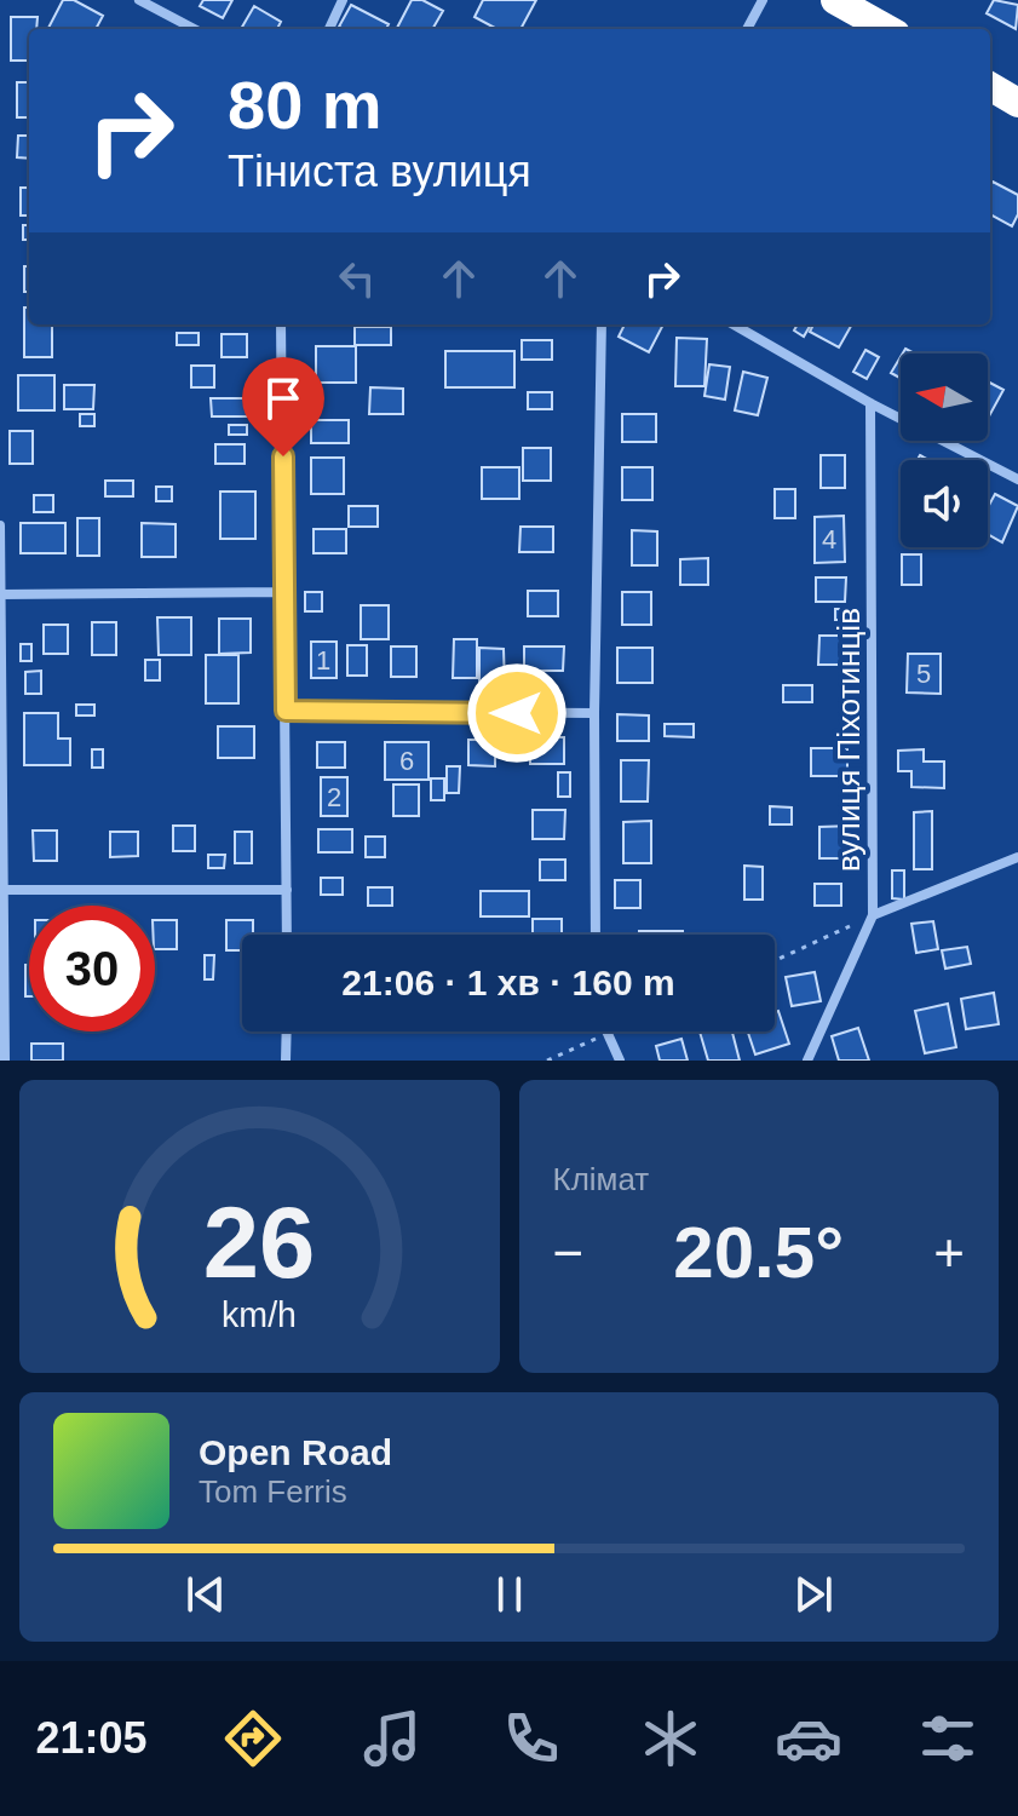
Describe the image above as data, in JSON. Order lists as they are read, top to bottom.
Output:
{
  "streets": {
    "street": ["вулиця Піхотинців"]
  },
  "house_numbers": [
    "4",
    "1",
    "5",
    "6",
    "2"
  ],
  "north": "left",
  "page": {
    "turn": ["80 m", "Тіниста вулиця"],
    "limit": "30",
    "trip": "21:06 · 1 хв · 160 m",
    "tile": "Клімат",
    "heat": ["−", "20.5°", "+"],
    "song": ["Open Road", "Tom Ferris"],
    "tabs": "21:05",
    "gauge": ["26", "km/h"]
  }
}
